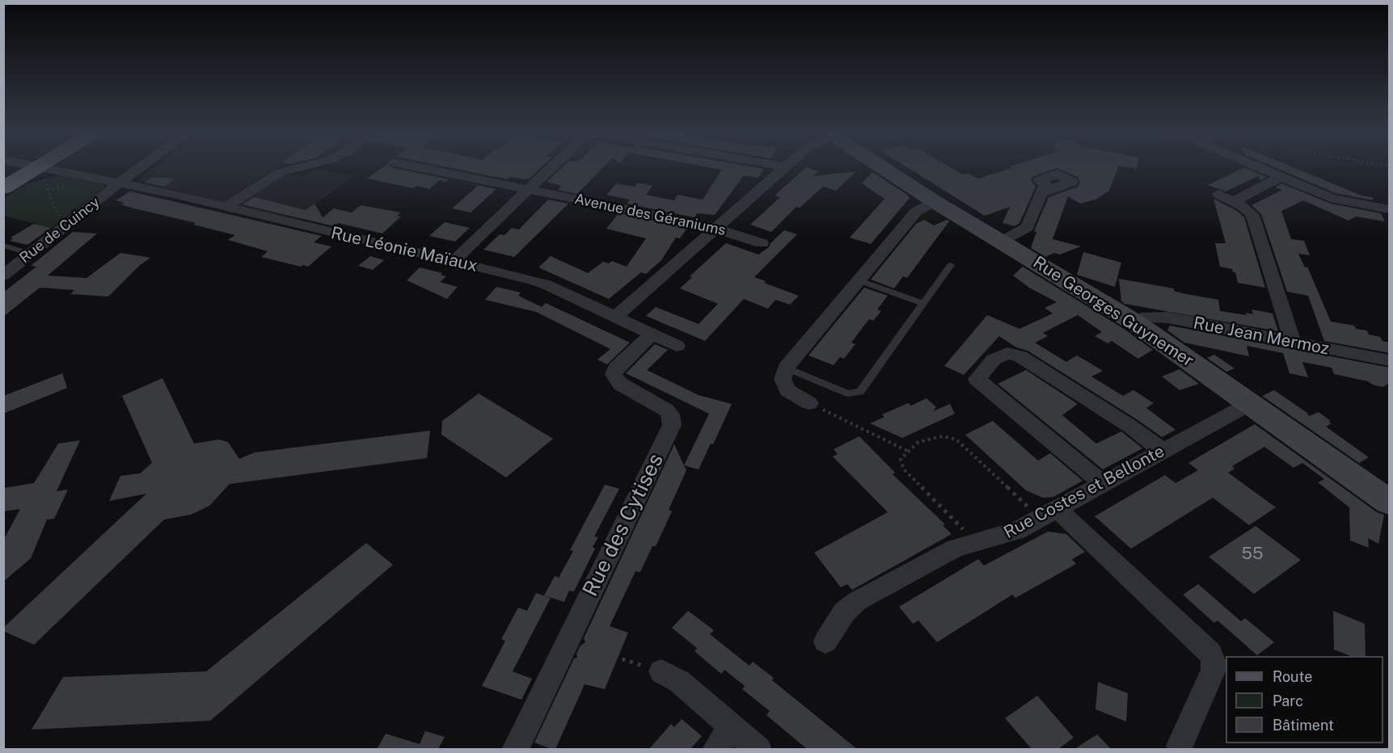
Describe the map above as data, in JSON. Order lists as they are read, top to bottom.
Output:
{
  "streets": {
    "main road": ["Rue Georges Guynemer"],
    "street": [
      "Avenue des Géraniums",
      "Rue de Cuincy",
      "Rue Léonie Maïaux",
      "Rue Jean Mermoz",
      "Rue Costes et Bellonte",
      "Rue des Cytises"
    ]
  },
  "crossings": [
    ["Rue de Cuincy", "Rue Léonie Maïaux"],
    ["Rue Léonie Maïaux", "Rue des Cytises"],
    ["Rue Georges Guynemer", "Rue Jean Mermoz"],
    ["Rue Georges Guynemer", "Rue Costes et Bellonte"]
  ],
  "house_numbers": ["55"],
  "legend": ["Route", "Parc", "Bâtiment"]
}
